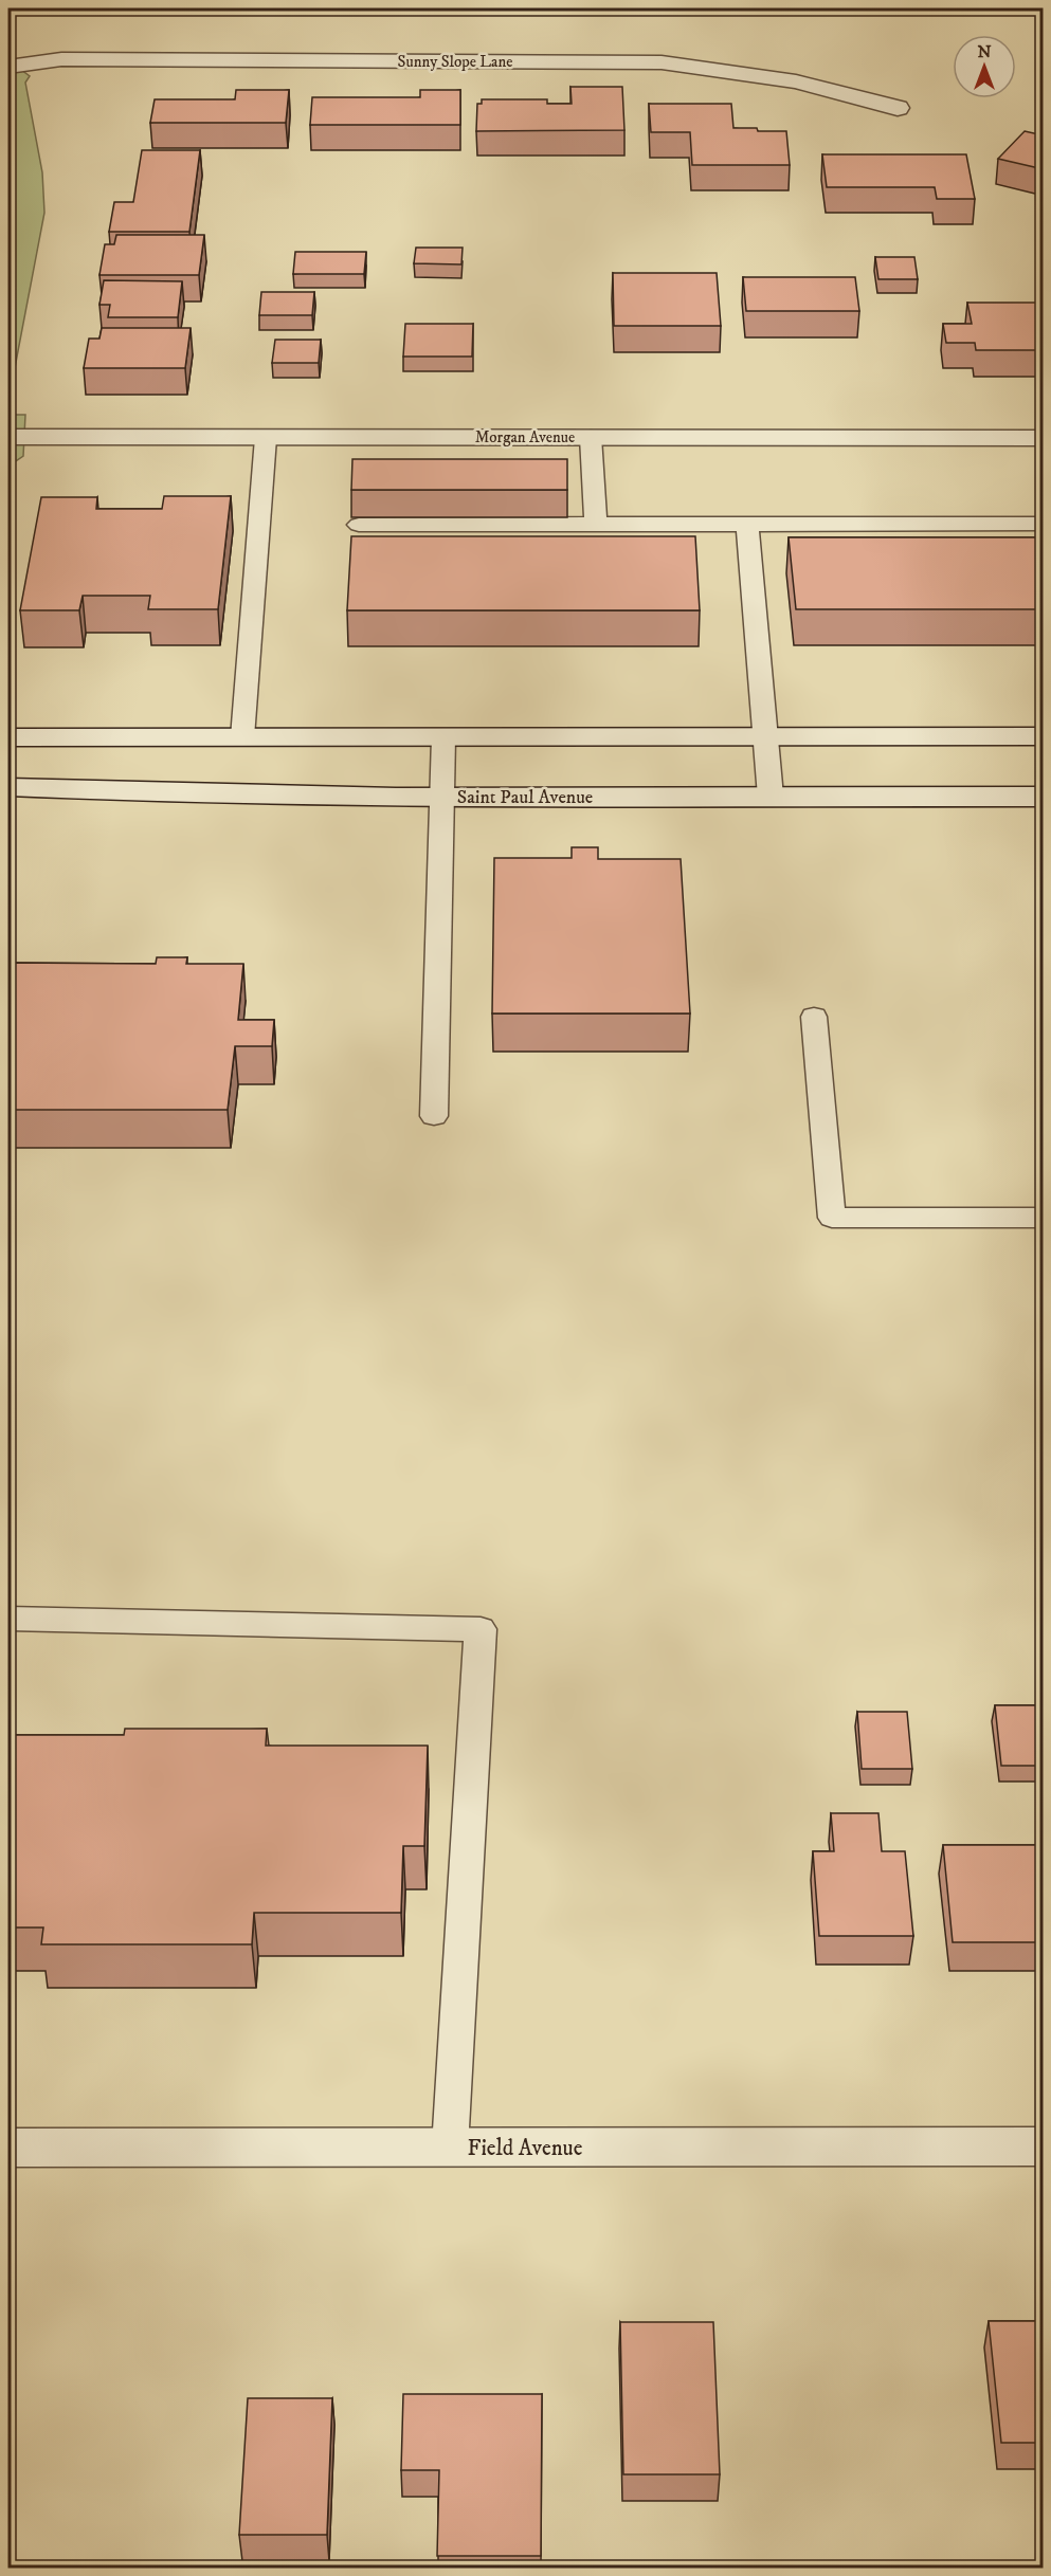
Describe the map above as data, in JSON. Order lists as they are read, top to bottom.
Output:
{
  "streets": {
    "street": [
      "Sunny Slope Lane",
      "Morgan Avenue",
      "Saint Paul Avenue",
      "Field Avenue"
    ]
  },
  "north": "top"
}
